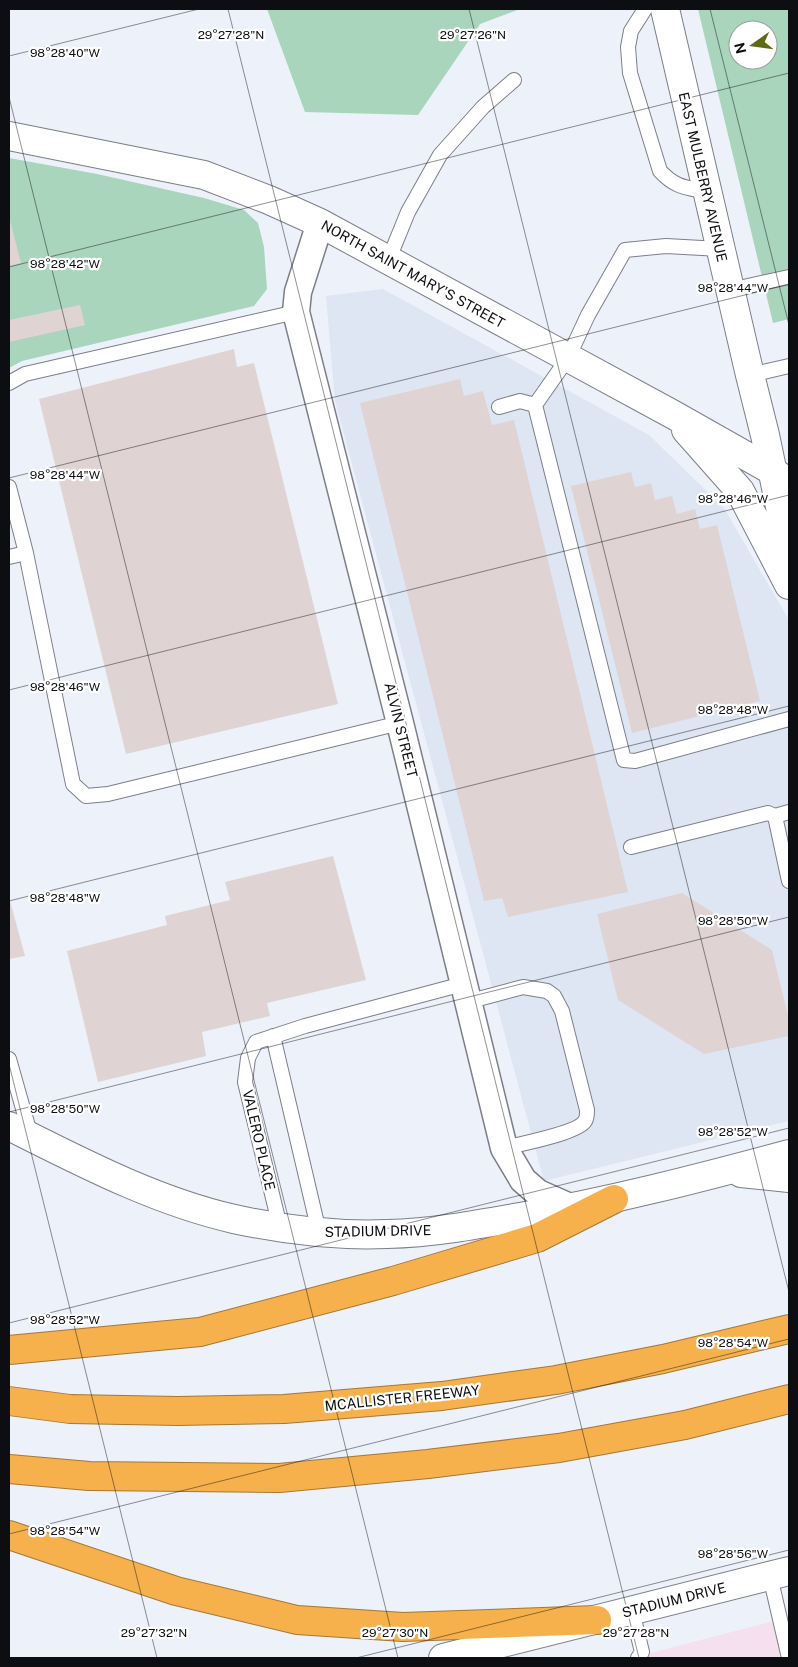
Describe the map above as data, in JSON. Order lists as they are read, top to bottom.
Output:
{
  "streets": {
    "highway": ["MCALLISTER FREEWAY"],
    "street": [
      "EAST MULBERRY AVENUE",
      "NORTH SAINT MARY'S STREET",
      "ALVIN STREET",
      "STADIUM DRIVE"
    ],
    "lane": ["VALERO PLACE"]
  },
  "crossings": [
    ["EAST MULBERRY AVENUE", "NORTH SAINT MARY'S STREET"],
    ["NORTH SAINT MARY'S STREET", "ALVIN STREET"],
    ["ALVIN STREET", "VALERO PLACE"],
    ["ALVIN STREET", "STADIUM DRIVE"],
    ["VALERO PLACE", "STADIUM DRIVE"]
  ],
  "north": "left",
  "coordinates": [
    "29°27'28\"N",
    "29°27'26\"N",
    "98°28'40\"W",
    "98°28'42\"W",
    "98°28'44\"W",
    "98°28'46\"W",
    "98°28'48\"W",
    "98°28'50\"W",
    "98°28'52\"W",
    "98°28'54\"W",
    "98°28'56\"W",
    "29°27'32\"N",
    "29°27'30\"N"
  ]
}
